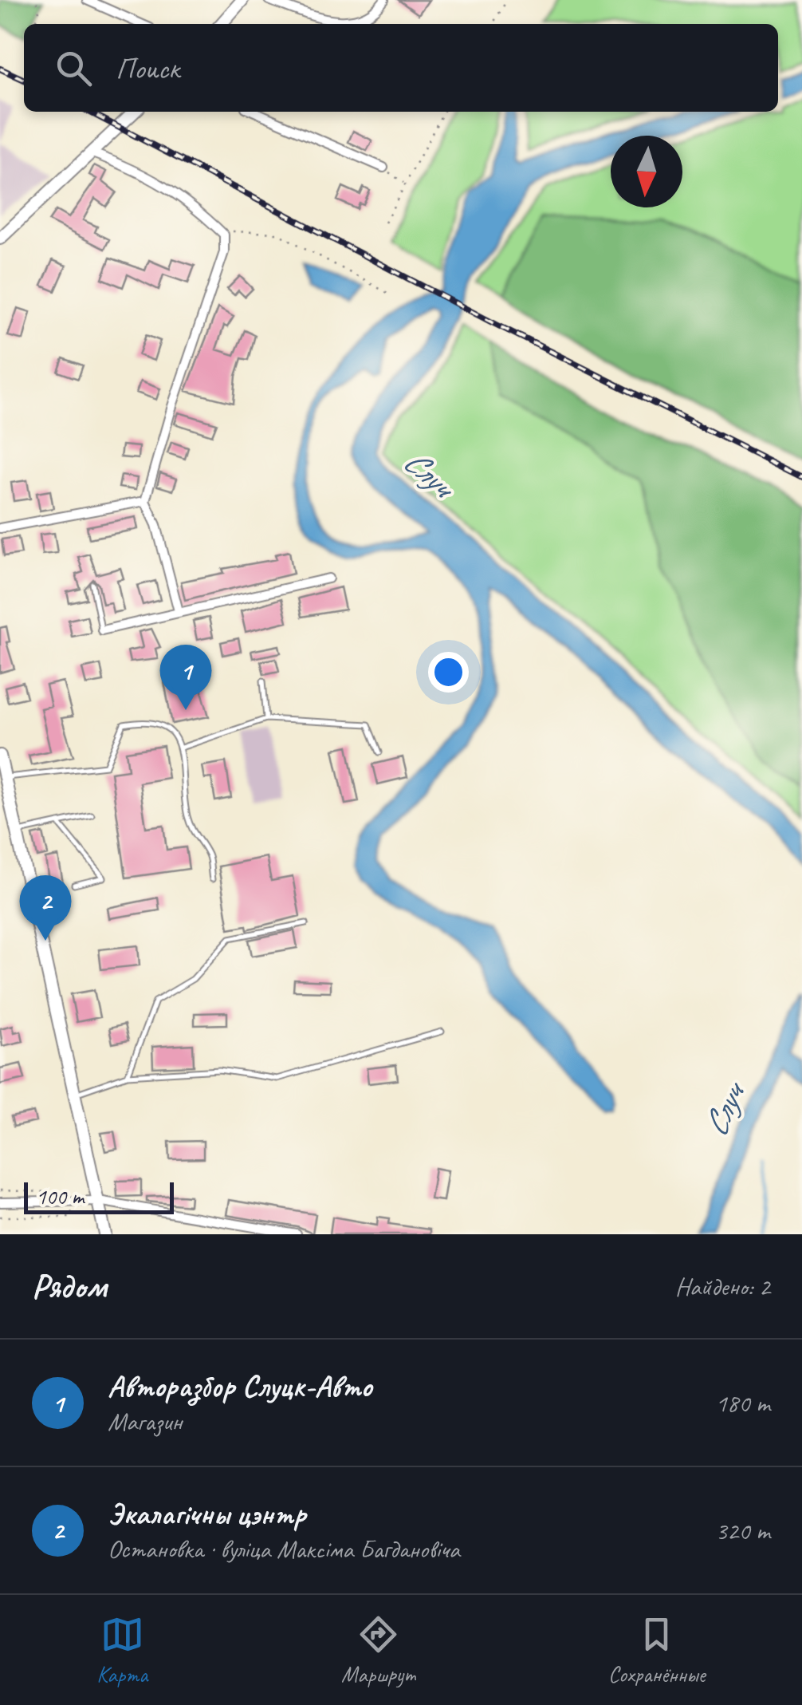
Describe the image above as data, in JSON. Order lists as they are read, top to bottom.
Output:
{
  "water": ["Случ"],
  "scale_bar": "100 m",
  "north": "bottom",
  "page": {
    "search": "Поиск",
    "pins": ["1", "2"],
    "scale": "100 m",
    "heading": ["Рядом", "Найдено: 2"],
    "list": [
      {
        "mark": "1",
        "name": "Авторазбор Слуцк-Авто",
        "note": "Магазин",
        "value": "180 m"
      },
      {
        "mark": "2",
        "name": "Экалагічны цэнтр",
        "note": "Остановка · вуліца Максіма Багдановіча",
        "value": "320 m"
      }
    ],
    "nav": ["Карта", "Маршрут", "Сохранённые"]
  }
}
